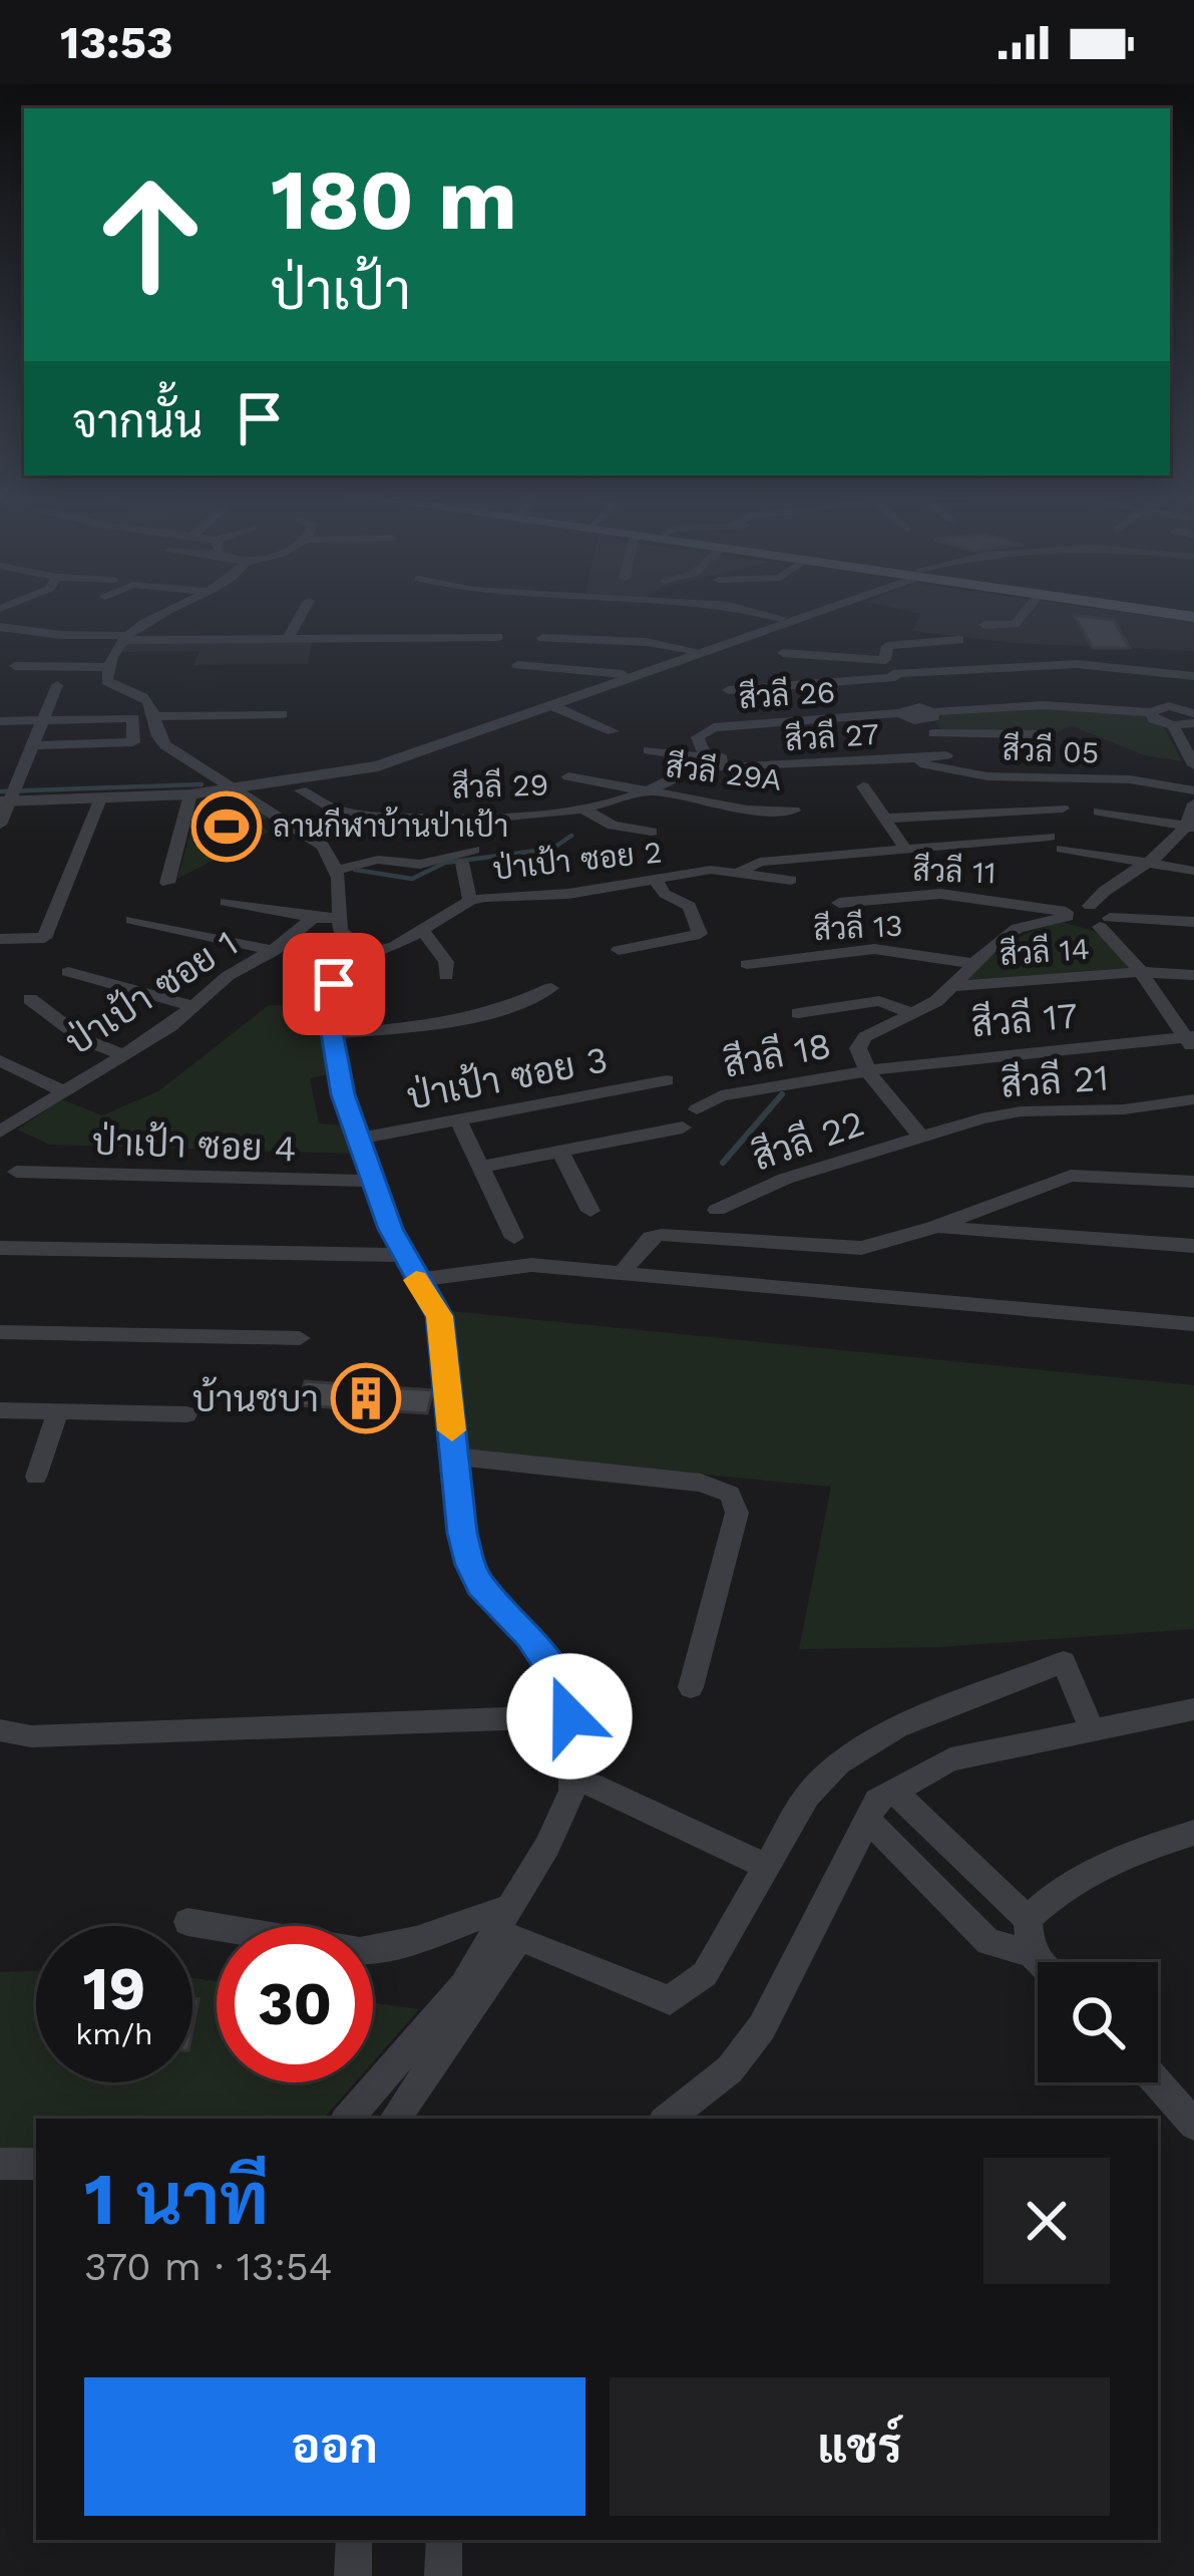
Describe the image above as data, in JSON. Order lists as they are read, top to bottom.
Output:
{
  "streets": {
    "street": [
      "สีวลี 26",
      "สีวลี 27",
      "สีวลี 05",
      "สีวลี 29A",
      "สีวลี 29",
      "ป่าเป้า ซอย 2",
      "สีวลี 11",
      "สีวลี 13",
      "สีวลี 14",
      "ป่าเป้า ซอย 1",
      "สีวลี 17",
      "สีวลี 18",
      "ป่าเป้า ซอย 3",
      "สีวลี 21",
      "สีวลี 22",
      "ป่าเป้า ซอย 4"
    ]
  },
  "crossings": [
    ["สีวลี 26", "สีวลี 27"],
    ["สีวลี 26", "สีวลี 29"],
    ["สีวลี 27", "สีวลี 05"],
    ["สีวลี 27", "สีวลี 29"],
    ["สีวลี 29A", "สีวลี 29"],
    ["สีวลี 17", "สีวลี 18"],
    ["สีวลี 21", "สีวลี 22"]
  ],
  "places": {
    "sports": ["ลานกีฬาบ้านป่าเป้า"],
    "building": ["บ้านชบา"]
  },
  "page": {
    "status": "13:53",
    "turn": ["180 m", "ป่าเป้า"],
    "then": "จากนั้น",
    "speed": "19 km/h",
    "limit": "30",
    "heading": ["1 นาที", "370 m · 13:54"],
    "buttons": ["ออก", "แชร์"]
  }
}
